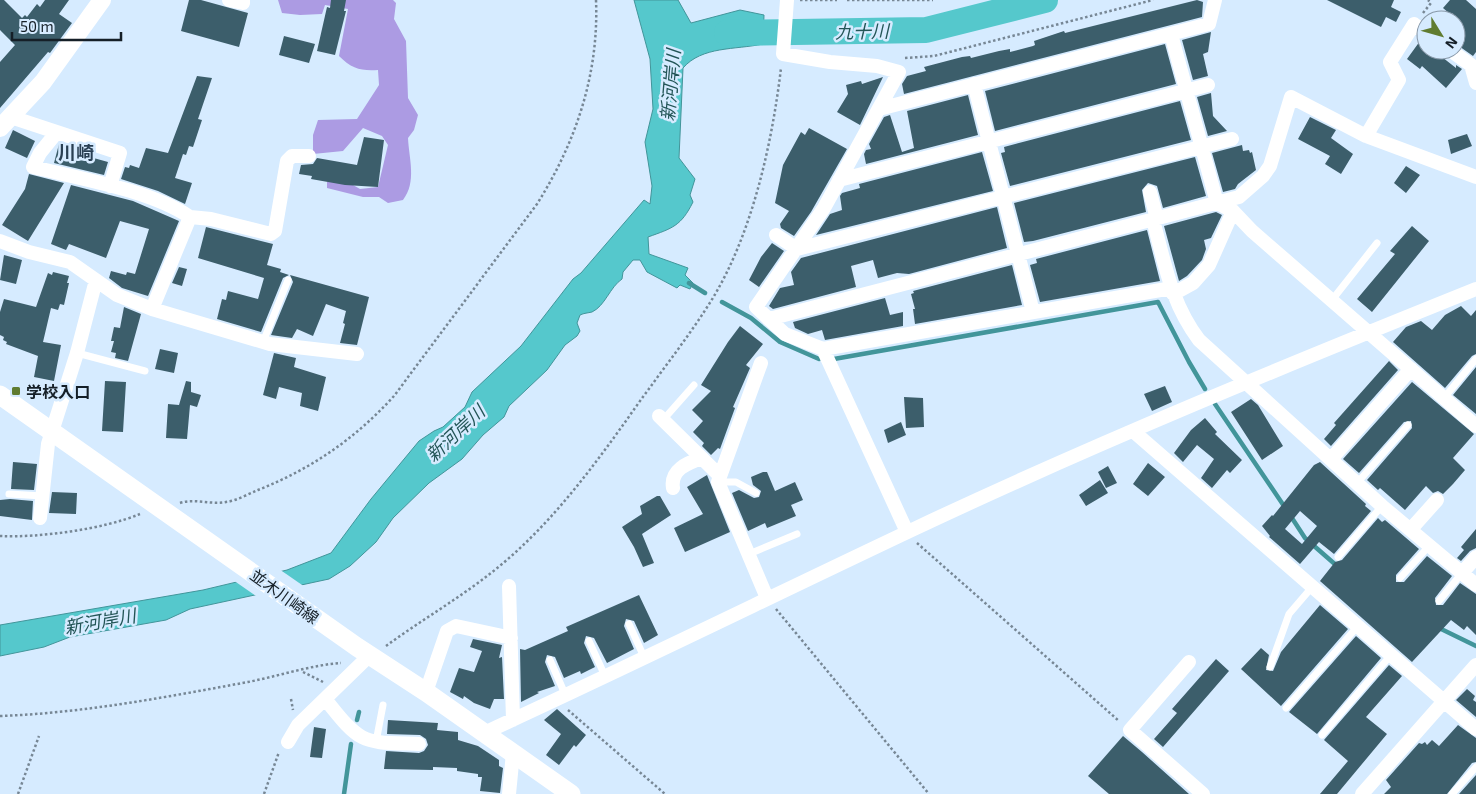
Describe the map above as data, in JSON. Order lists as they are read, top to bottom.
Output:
{
  "streets": {
    "main road": ["並木川崎線"]
  },
  "districts": ["川崎"],
  "water": ["九十川", "新河岸川"],
  "places": {
    "transit": ["学校入口"]
  },
  "scale_bar": "50 m",
  "north": "bottom right"
}
